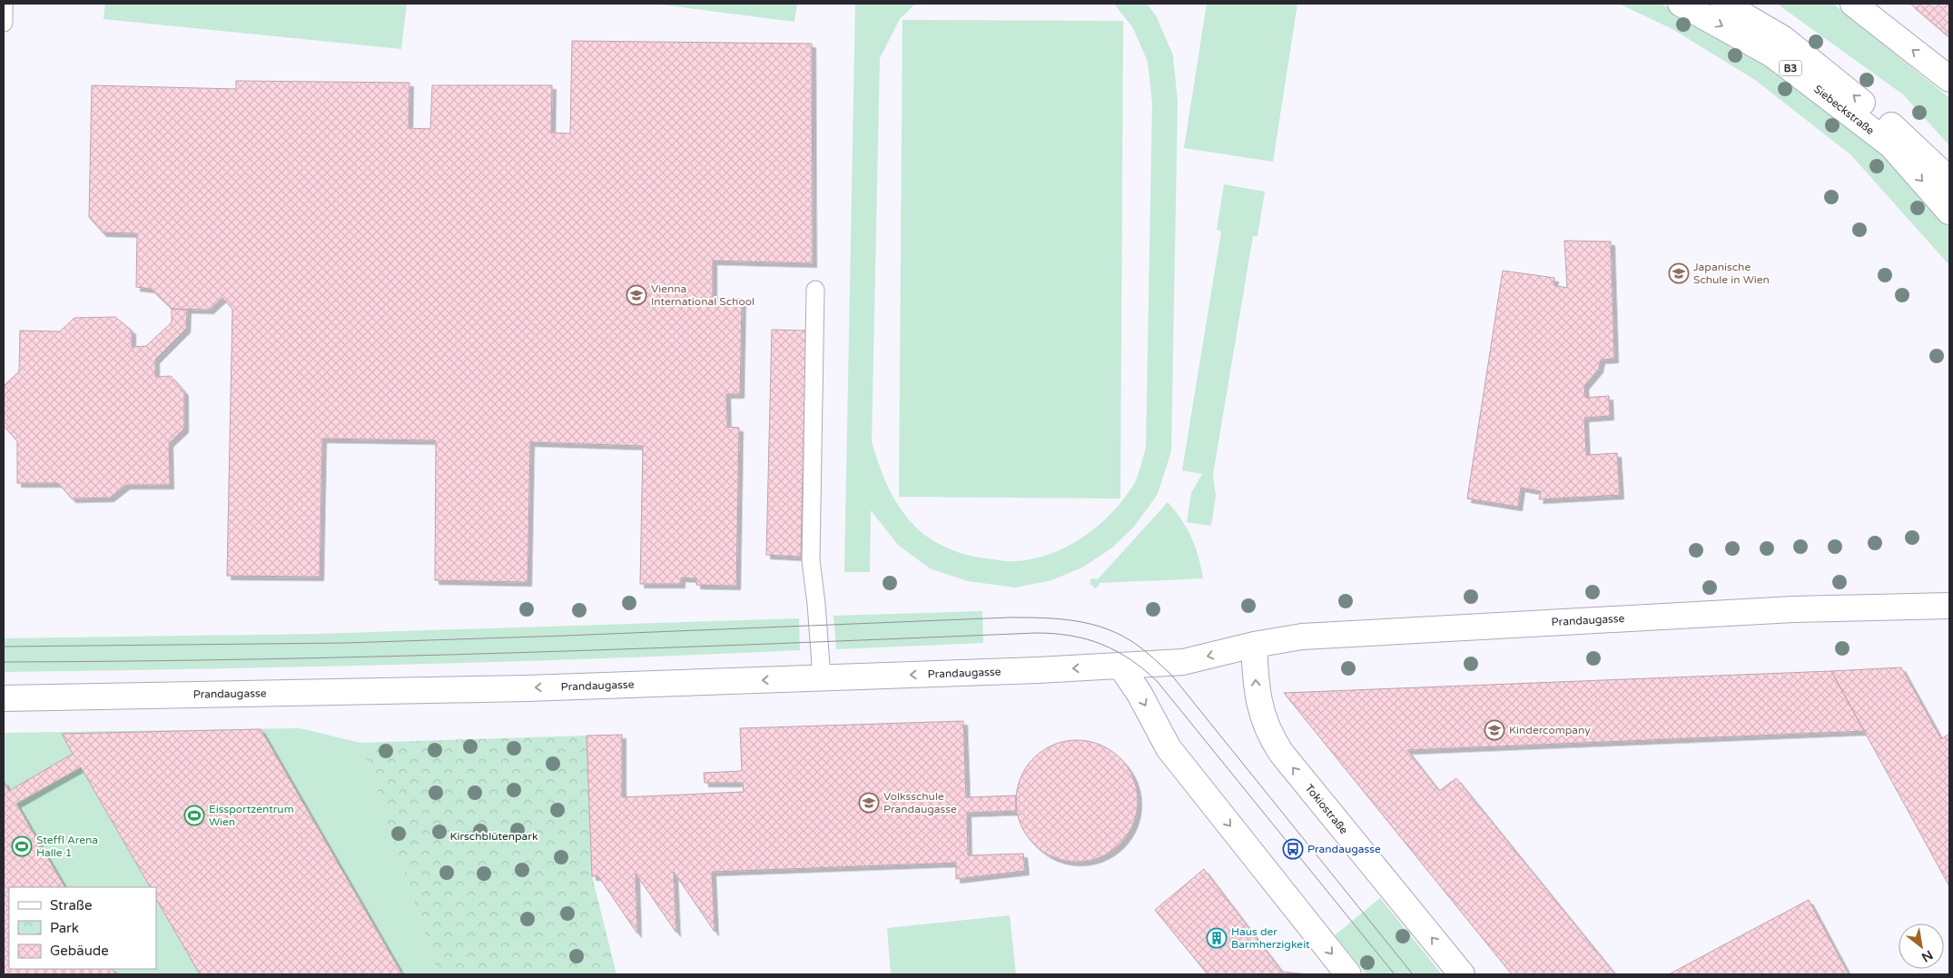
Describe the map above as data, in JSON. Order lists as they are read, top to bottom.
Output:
{
  "streets": {
    "street": [
      "B3",
      "Siebeckstraße",
      "Prandaugasse",
      "Tokiostraße"
    ]
  },
  "crossings": [
    ["B3", "Siebeckstraße"],
    ["Prandaugasse", "Tokiostraße"]
  ],
  "one_way": ["Prandaugasse"],
  "parks": ["Kirschblütenpark"],
  "places": {
    "school or university": [
      "Japanische Schule in Wien",
      "Vienna International School",
      "Kindercompany",
      "Volksschule Prandaugasse"
    ],
    "sports": ["Eissportzentrum Wien", "Steffl Arena Halle 1"],
    "bus stop": ["Prandaugasse"],
    "building": ["Haus der Barmherzigkeit"]
  },
  "legend": ["Straße", "Park", "Gebäude"],
  "north": "bottom right"
}
